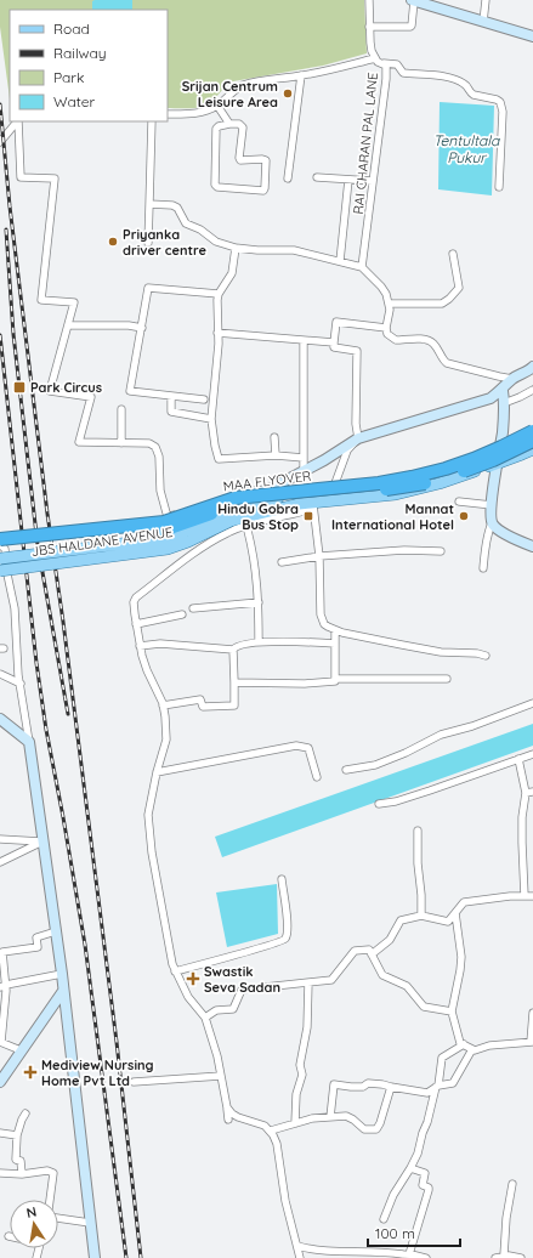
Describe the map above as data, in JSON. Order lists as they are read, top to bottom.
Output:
{
  "streets": {
    "highway": ["MAA FLYOVER"],
    "main road": ["JBS HALDANE AVENUE"],
    "street": ["RAI CHARAN PAL LANE"]
  },
  "water": ["Tentultala Pukur"],
  "places": {
    "other": ["Srijan Centrum Leisure Area", "Priyanka driver centre", "Mannat International Hotel"],
    "transit": ["Park Circus", "Hindu Gobra Bus Stop"],
    "health": ["Swastik Seva Sadan", "Mediview Nursing Home Pvt Ltd"]
  },
  "legend": [
    "Road",
    "Railway",
    "Park",
    "Water"
  ],
  "scale_bar": "100 m",
  "north": "top"
}
